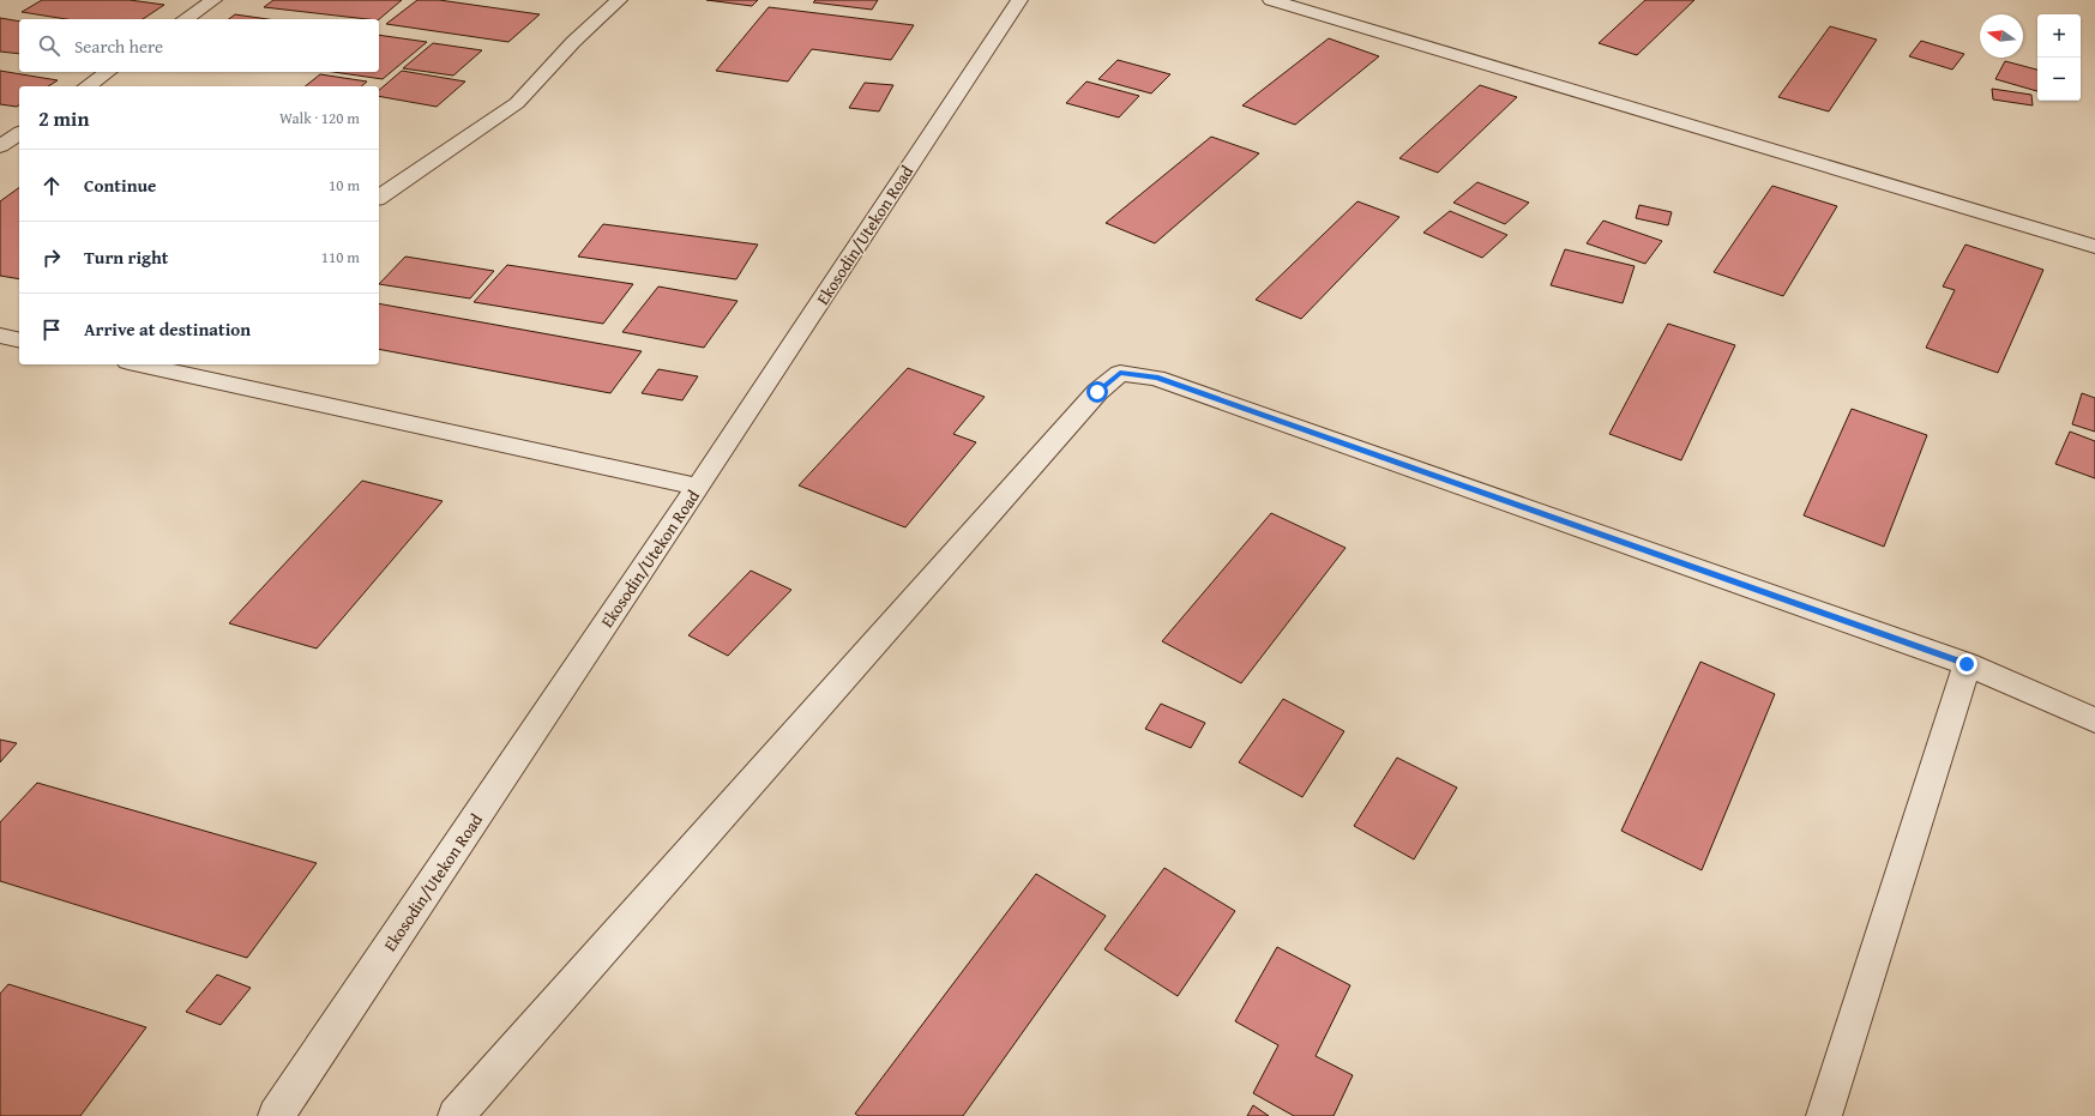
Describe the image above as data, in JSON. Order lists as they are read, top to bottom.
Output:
{
  "streets": {
    "street": ["Ekosodin/Utekon Road"]
  },
  "north": "left",
  "page": {
    "map_buttons": ["+", "−"],
    "search": "Search here",
    "heading": ["2 min", "Walk · 120 m"],
    "list": [
      ["Continue", "10 m"],
      ["Turn right", "110 m"],
      "Arrive at destination"
    ]
  }
}
